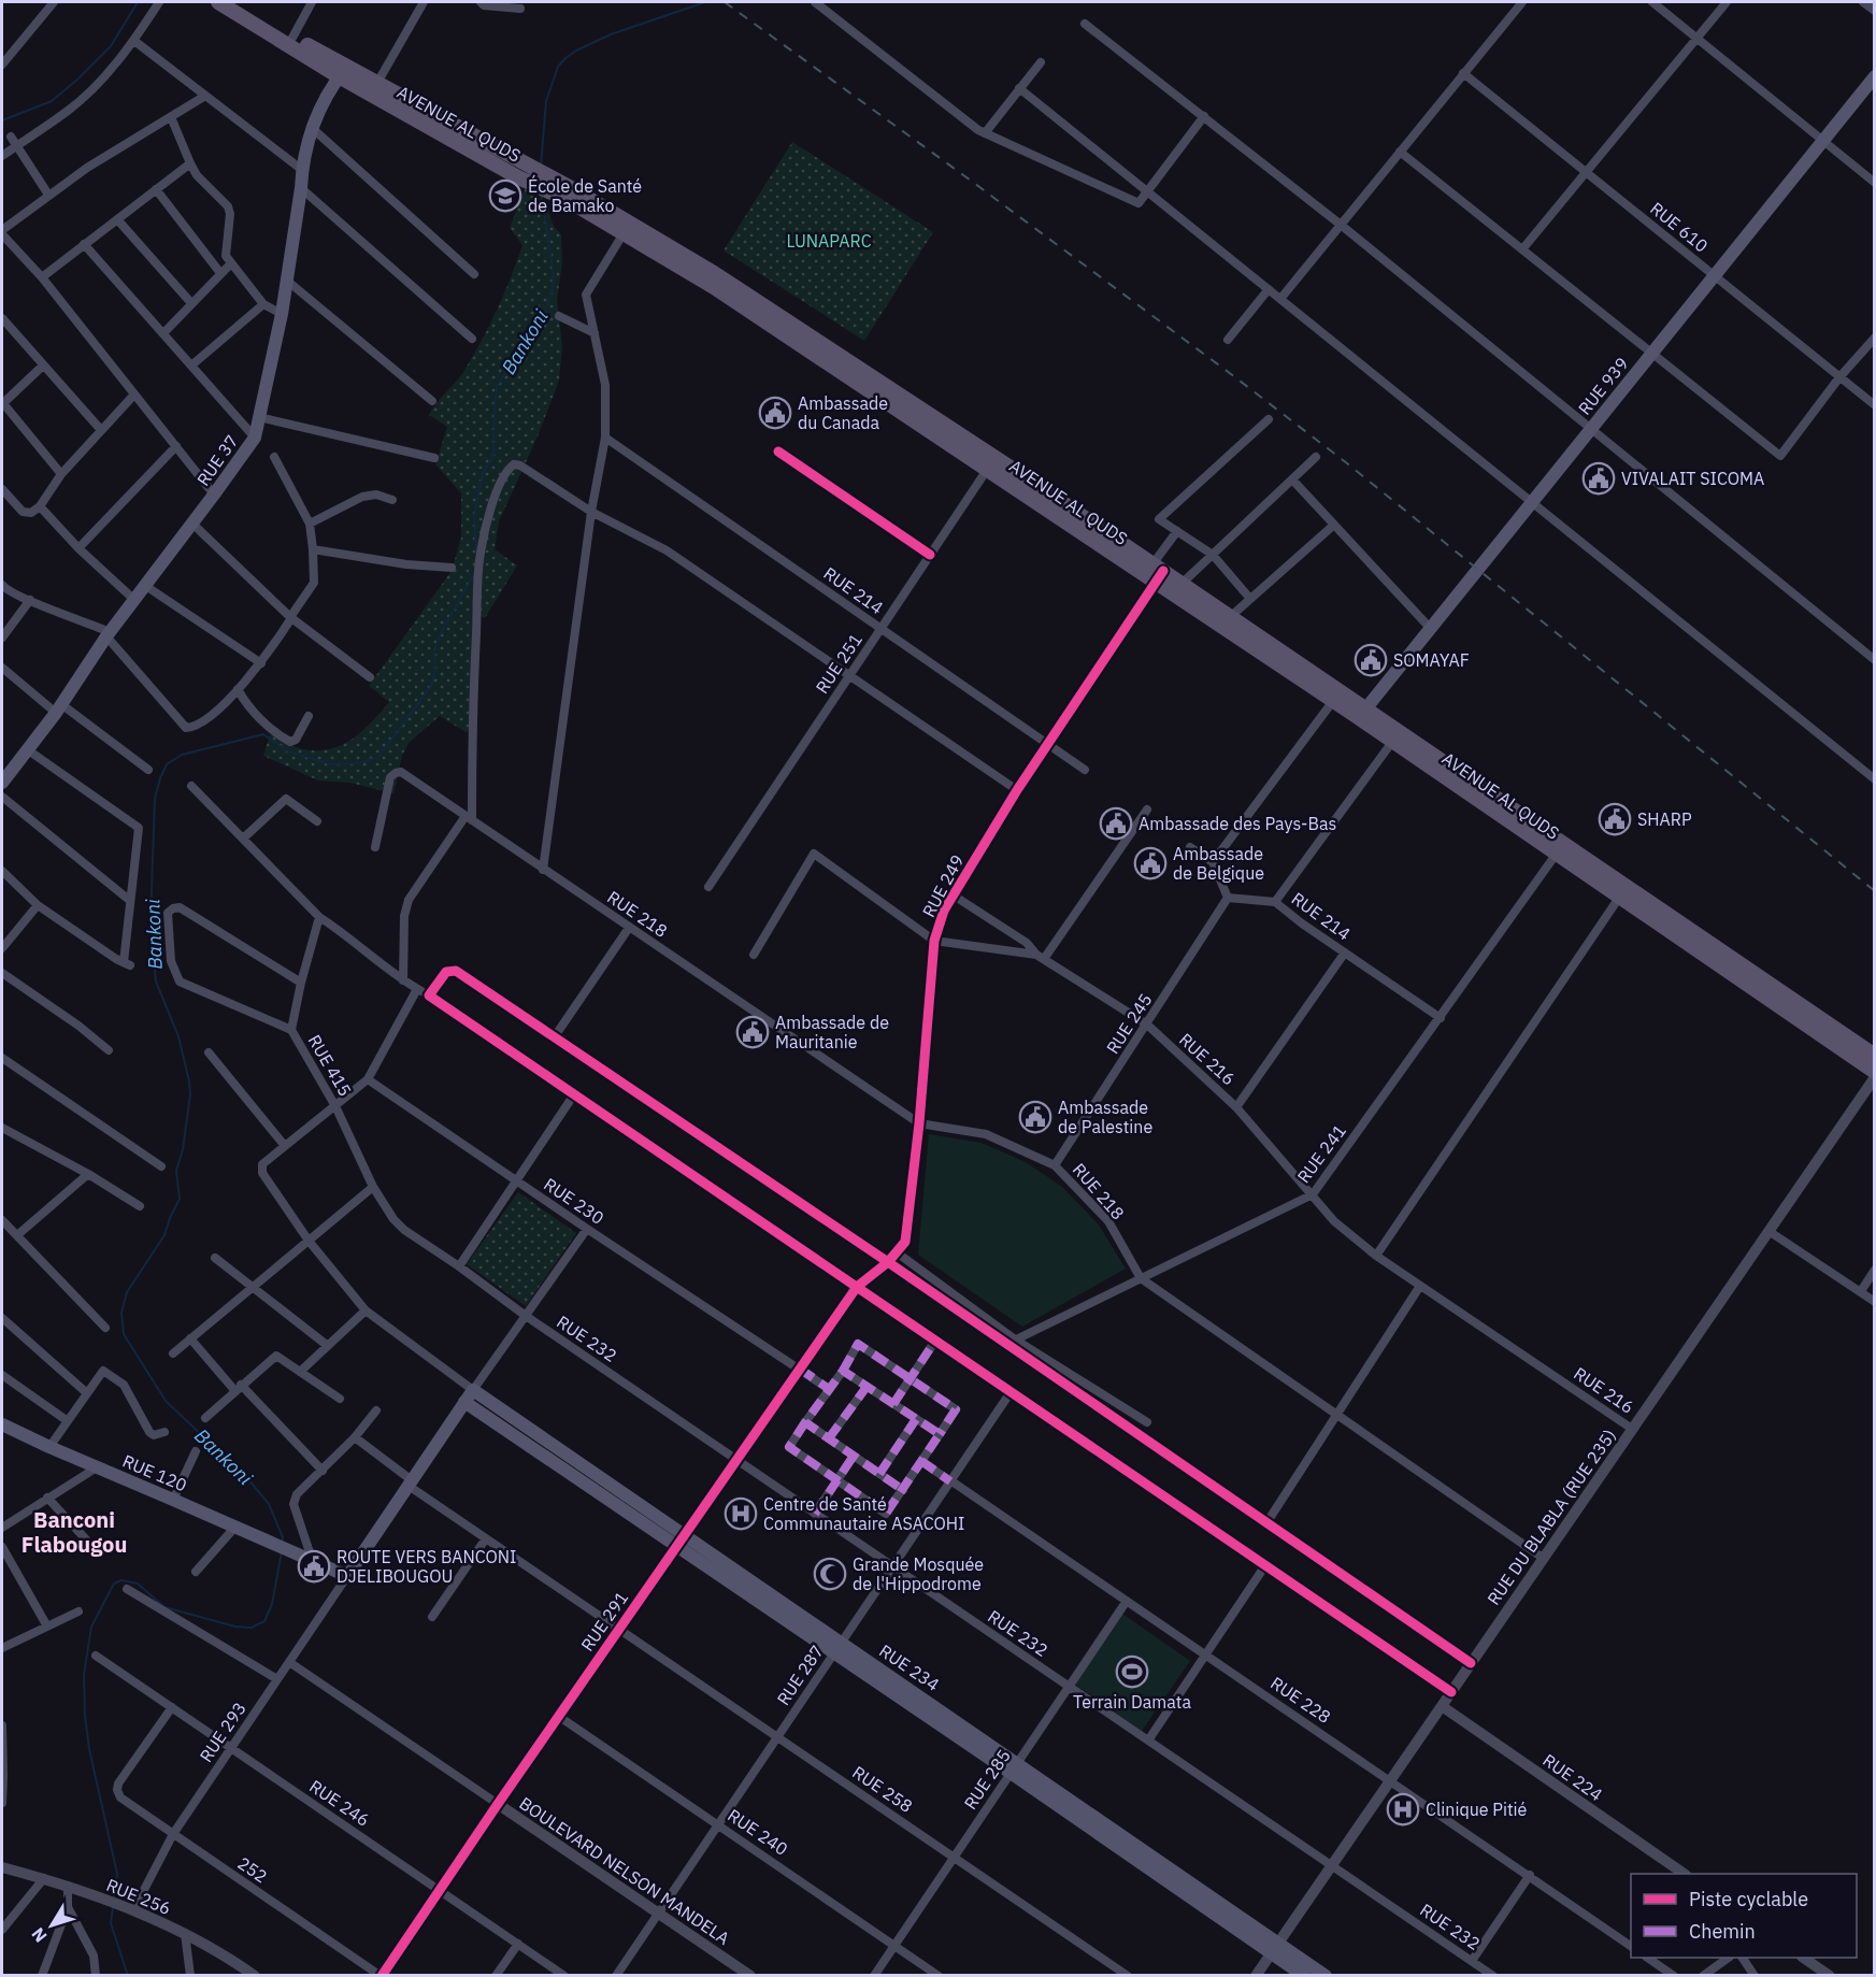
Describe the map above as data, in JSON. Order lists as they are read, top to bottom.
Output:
{
  "streets": {
    "main road": [
      "AVENUE AL QUDS",
      "RUE 939",
      "RUE 37",
      "RUE 120",
      "RUE 234"
    ],
    "street": [
      "RUE 610",
      "RUE 214",
      "RUE 251",
      "RUE 249",
      "RUE 218",
      "RUE 245",
      "RUE 216",
      "RUE 415",
      "RUE 241",
      "RUE 230",
      "RUE 232",
      "RUE DU BLABLA (RUE 235)",
      "RUE 291",
      "RUE 287",
      "RUE 228",
      "RUE 293",
      "RUE 224",
      "RUE 285",
      "RUE 258",
      "RUE 246",
      "RUE 240",
      "252",
      "BOULEVARD NELSON MANDELA",
      "RUE 256"
    ]
  },
  "crossings": [
    ["AVENUE AL QUDS", "RUE 939"],
    ["AVENUE AL QUDS", "RUE 37"],
    ["AVENUE AL QUDS", "RUE 251"],
    ["AVENUE AL QUDS", "RUE 249"],
    ["AVENUE AL QUDS", "RUE 241"],
    ["RUE 610", "RUE 939"],
    ["RUE 214", "RUE 251"],
    ["RUE 214", "RUE 249"],
    ["RUE 214", "RUE 245"],
    ["RUE 214", "RUE 241"],
    ["RUE 249", "RUE 218"],
    ["RUE 249", "RUE 216"],
    ["RUE 249", "RUE 291"],
    ["RUE 218", "RUE 245"],
    ["RUE 218", "RUE 241"],
    ["RUE 218", "RUE DU BLABLA (RUE 235)"],
    ["RUE 245", "RUE 216"],
    ["RUE 216", "RUE 241"],
    ["RUE 216", "RUE DU BLABLA (RUE 235)"],
    ["RUE 415", "RUE 232"],
    ["RUE 230", "RUE 291"],
    ["RUE 232", "RUE DU BLABLA (RUE 235)"],
    ["RUE 232", "RUE 291"],
    ["RUE 232", "RUE 287"],
    ["RUE 232", "RUE 285"],
    ["RUE 120", "RUE 293"],
    ["RUE DU BLABLA (RUE 235)", "RUE 234"],
    ["RUE DU BLABLA (RUE 235)", "RUE 228"],
    ["RUE DU BLABLA (RUE 235)", "RUE 224"],
    ["RUE 291", "RUE 234"],
    ["RUE 291", "RUE 258"],
    ["RUE 291", "RUE 246"],
    ["RUE 291", "RUE 240"],
    ["RUE 291", "252"],
    ["RUE 291", "BOULEVARD NELSON MANDELA"],
    ["RUE 234", "RUE 287"],
    ["RUE 234", "RUE 285"],
    ["RUE 287", "RUE 228"],
    ["RUE 287", "RUE 258"],
    ["RUE 287", "RUE 240"],
    ["RUE 287", "BOULEVARD NELSON MANDELA"],
    ["RUE 228", "RUE 285"],
    ["RUE 293", "RUE 246"],
    ["RUE 293", "252"],
    ["RUE 293", "BOULEVARD NELSON MANDELA"],
    ["RUE 293", "RUE 256"],
    ["RUE 285", "RUE 258"],
    ["RUE 285", "RUE 240"],
    ["RUE 246", "252"]
  ],
  "districts": ["Banconi Flabougou"],
  "water": ["Bankoni"],
  "parks": ["LUNAPARC"],
  "places": {
    "school or university": ["École de Santé de Bamako"],
    "public building": [
      "Ambassade du Canada",
      "VIVALAIT SICOMA",
      "SOMAYAF",
      "SHARP",
      "Ambassade des Pays-Bas",
      "Ambassade de Belgique",
      "Ambassade de Mauritanie",
      "Ambassade de Palestine",
      "ROUTE VERS BANCONI DJELIBOUGOU"
    ],
    "hospital": ["Centre de Santé Communautaire ASACOHI", "Clinique Pitié"],
    "mosque": ["Grande Mosquée de l'Hippodrome"],
    "sports": ["Terrain Damata"]
  },
  "legend": ["Piste cyclable", "Chemin"],
  "north": "bottom left"
}
